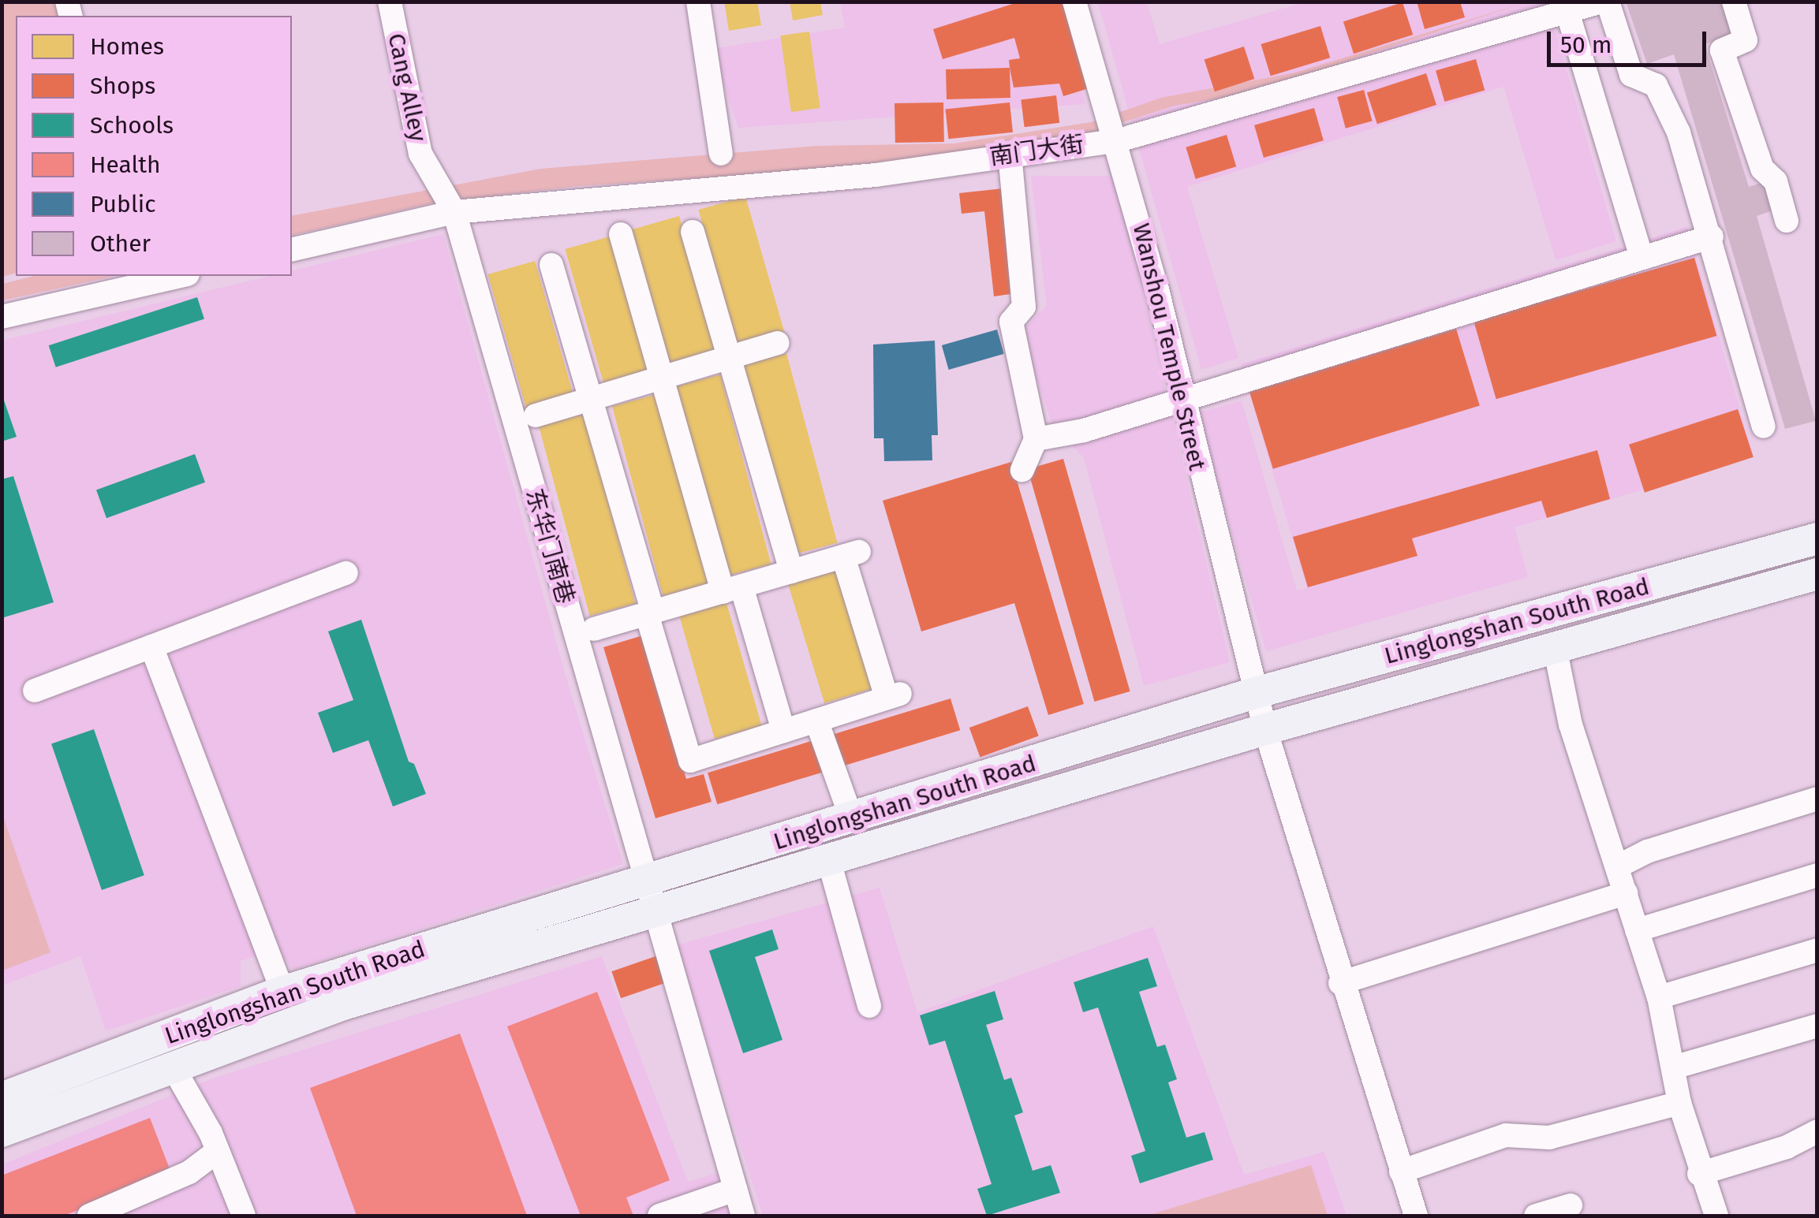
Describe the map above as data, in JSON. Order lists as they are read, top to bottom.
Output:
{
  "streets": {
    "main road": ["Linglongshan South Road"],
    "street": [
      "Cang Alley",
      "南门大街",
      "Wanshou Temple Street",
      "东华门南巷"
    ]
  },
  "crossings": [
    ["Cang Alley", "南门大街"],
    ["Cang Alley", "东华门南巷"],
    ["南门大街", "Wanshou Temple Street"],
    ["南门大街", "东华门南巷"],
    ["Wanshou Temple Street", "Linglongshan South Road"],
    ["东华门南巷", "Linglongshan South Road"]
  ],
  "legend": [
    "Homes",
    "Shops",
    "Schools",
    "Health",
    "Public",
    "Other"
  ],
  "scale_bar": "50 m"
}
